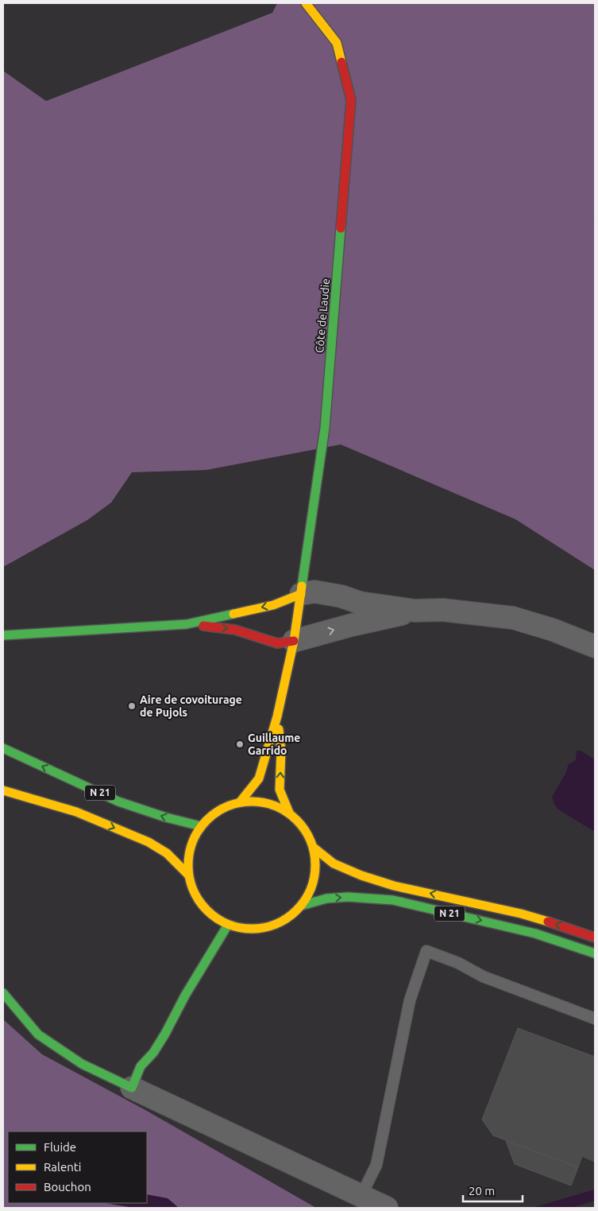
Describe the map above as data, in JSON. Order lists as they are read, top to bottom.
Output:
{
  "streets": {
    "main road": ["Côte de Laudie", "N 21"]
  },
  "crossings": [
    ["Côte de Laudie", "N 21"]
  ],
  "places": ["Aire de covoiturage de Pujols", "Guillaume Garrido"],
  "legend": ["Fluide", "Ralenti", "Bouchon"],
  "scale_bar": "20 m"
}
